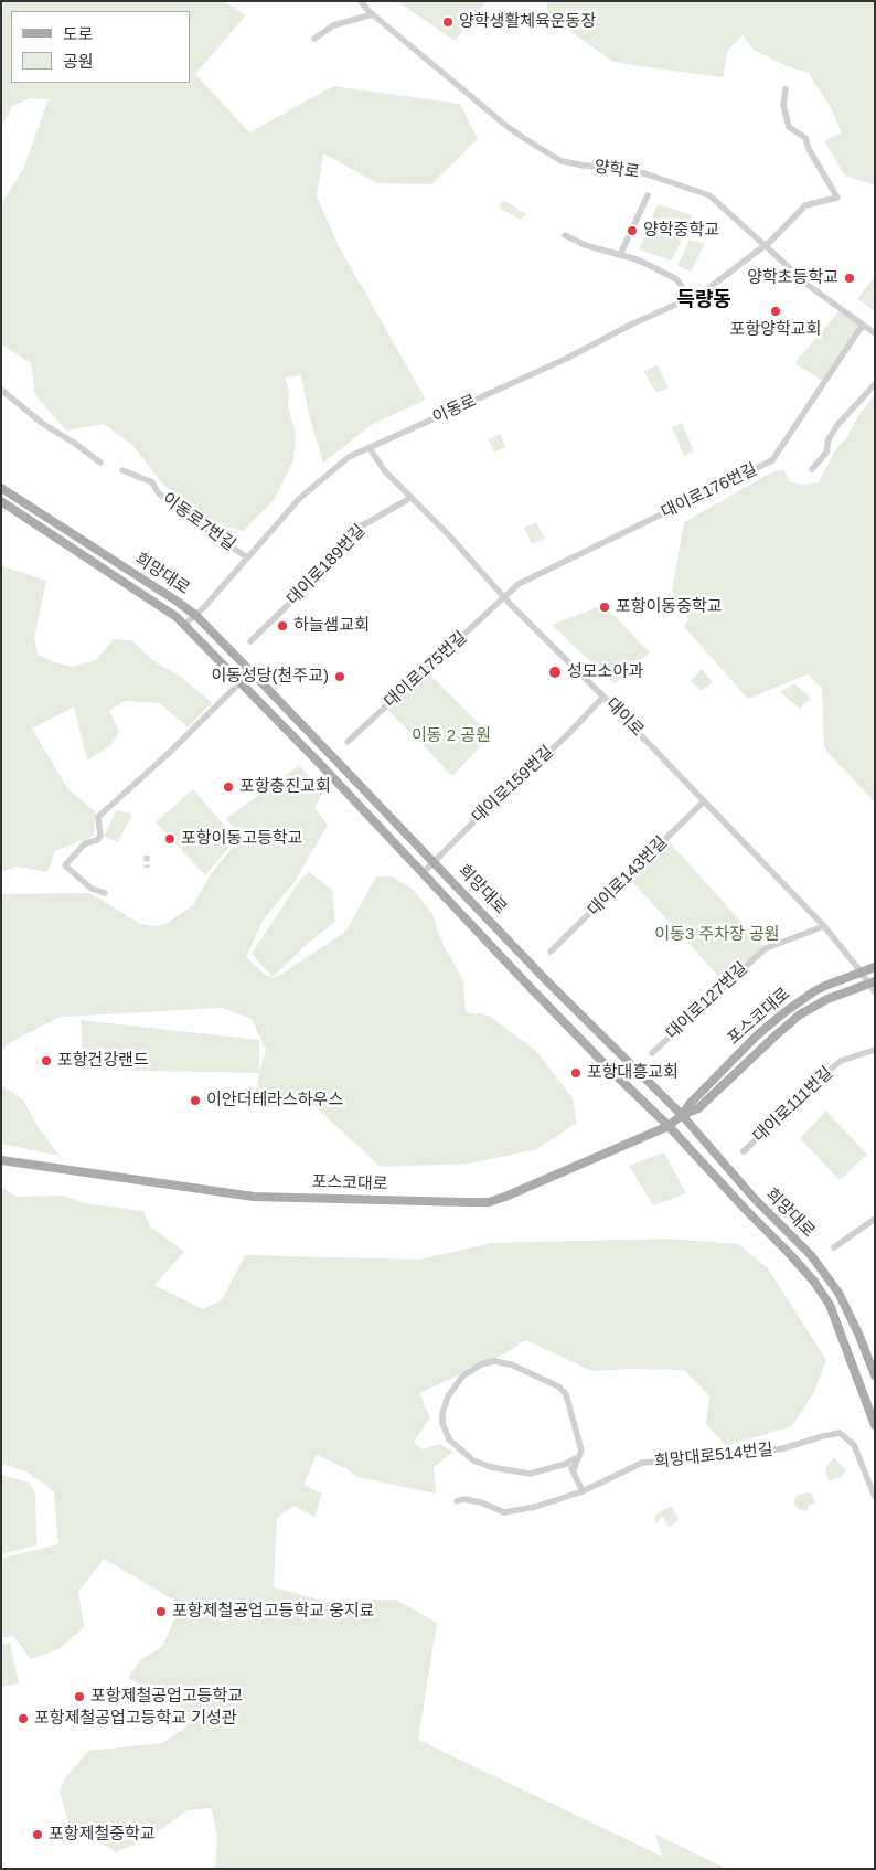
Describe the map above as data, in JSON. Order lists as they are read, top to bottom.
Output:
{
  "streets": {
    "main road": ["희망대로", "포스코대로"],
    "street": [
      "양학로",
      "이동로",
      "대이로176번길",
      "이동로7번길",
      "대이로189번길",
      "대이로175번길",
      "대이로",
      "대이로159번길",
      "대이로143번길",
      "대이로127번길",
      "대이로111번길",
      "희망대로514번길"
    ]
  },
  "crossings": [
    ["양학로", "이동로"],
    ["양학로", "대이로176번길"],
    ["이동로", "이동로7번길"],
    ["이동로", "희망대로"],
    ["이동로", "대이로"],
    ["대이로176번길", "대이로175번길"],
    ["대이로176번길", "대이로"],
    ["대이로189번길", "대이로"],
    ["희망대로", "대이로159번길"],
    ["희망대로", "포스코대로"],
    ["대이로175번길", "대이로"],
    ["대이로", "대이로159번길"],
    ["대이로", "대이로143번길"],
    ["대이로", "대이로127번길"],
    ["대이로", "포스코대로"]
  ],
  "districts": ["득량동"],
  "parks": ["이동 2 공원", "이동3 주차장 공원"],
  "places": [
    "양학생활체육운동장",
    "양학중학교",
    "양학초등학교",
    "포항양학교회",
    "포항이동중학교",
    "하늘샘교회",
    "성모소아과",
    "이동성당(천주교)",
    "포항충진교회",
    "포항이동고등학교",
    "포항건강랜드",
    "포항대흥교회",
    "이안더테라스하우스",
    "포항제철공업고등학교 웅지료",
    "포항제철공업고등학교",
    "포항제철공업고등학교 기성관",
    "포항제철중학교"
  ],
  "legend": ["도로", "공원"]
}
